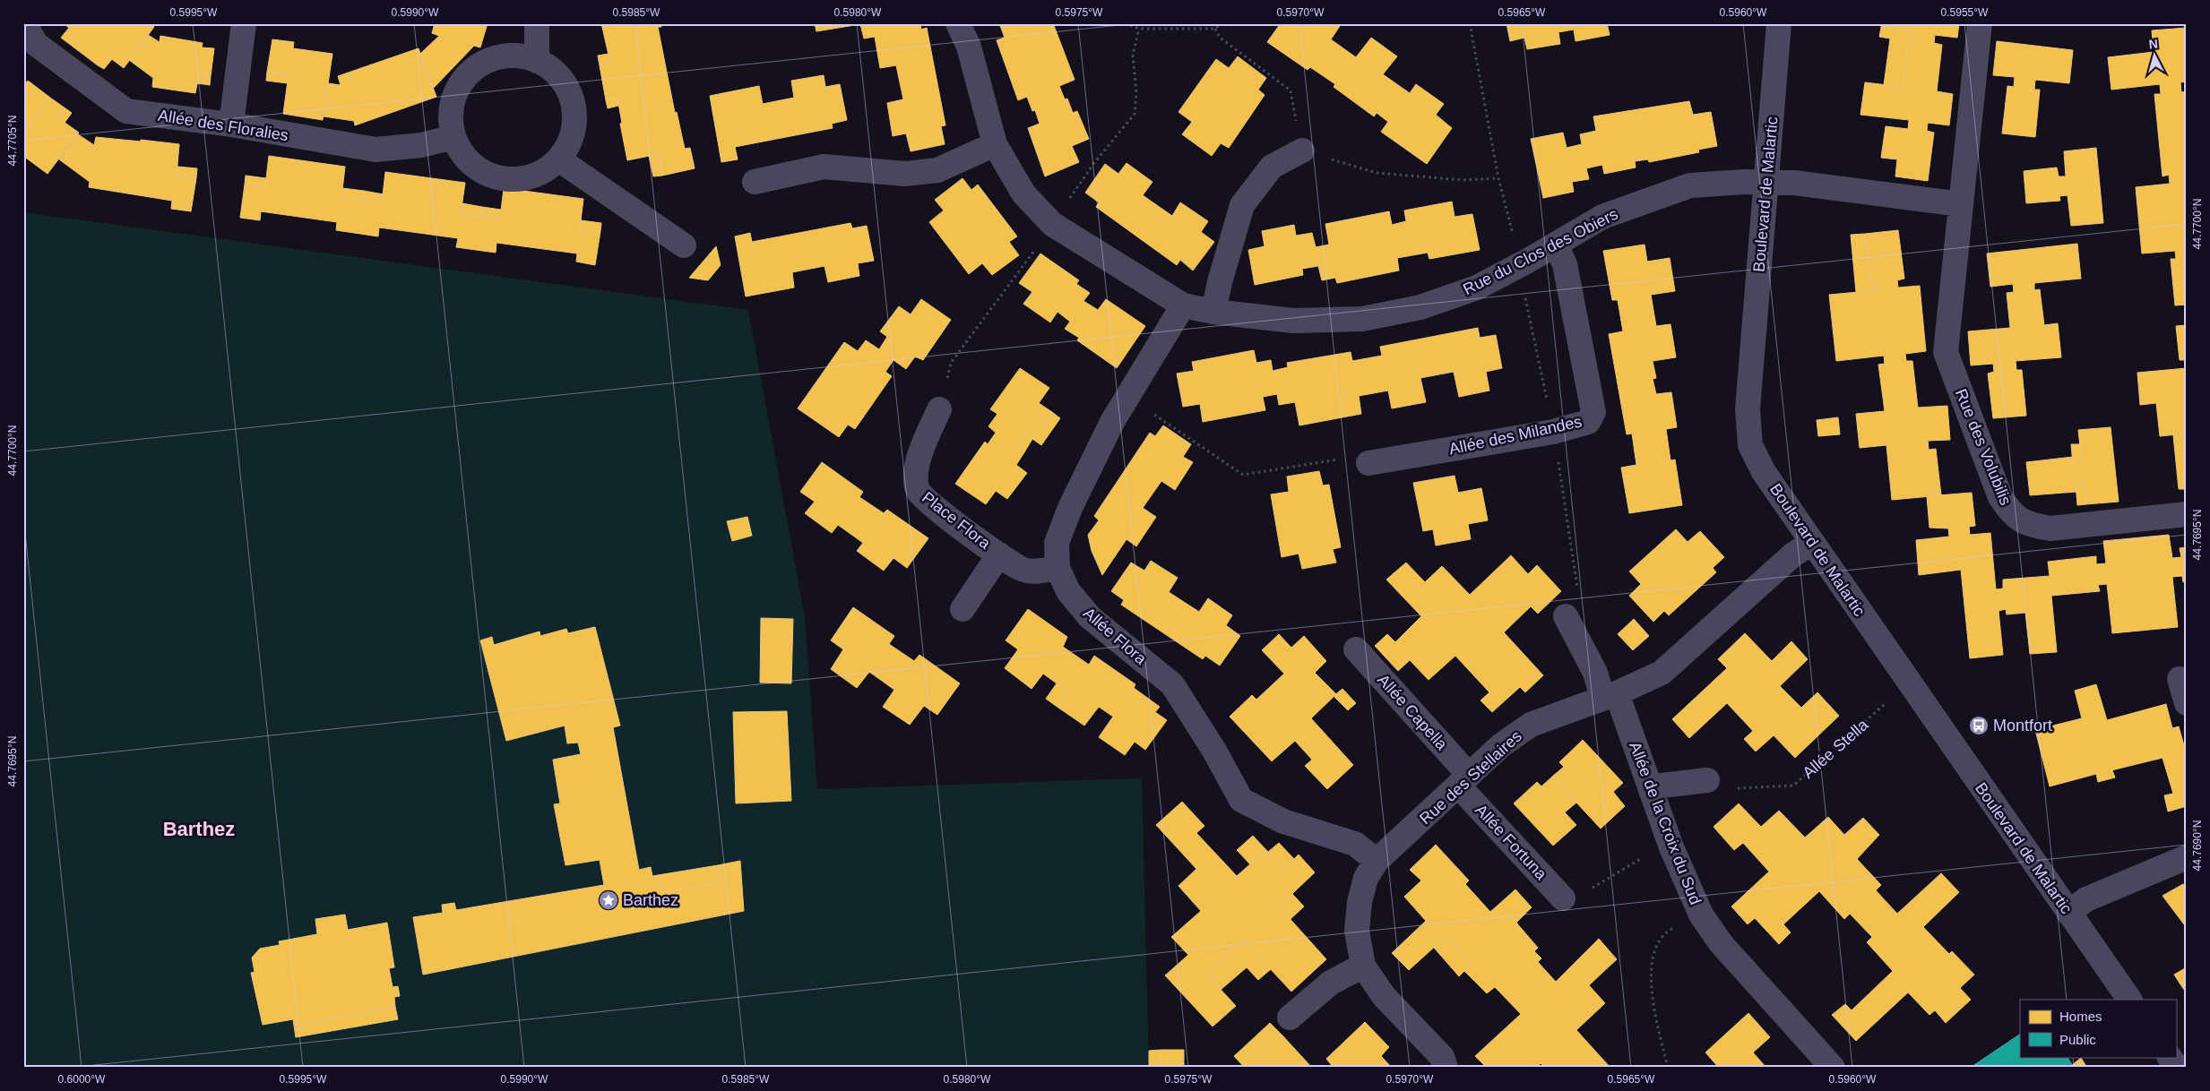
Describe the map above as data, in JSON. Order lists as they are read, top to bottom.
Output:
{
  "streets": {
    "street": [
      "Allée des Floralies",
      "Boulevard de Malartic",
      "Rue du Clos des Obiers",
      "Allée des Milandes",
      "Rue des Volubilis",
      "Place Flora",
      "Allée Flora",
      "Allée Capella",
      "Rue des Stellaires",
      "Allée de la Croix du Sud",
      "Allée Fortuna"
    ],
    "path": ["Allée Stella"]
  },
  "crossings": [
    ["Boulevard de Malartic", "Rue du Clos des Obiers"],
    ["Boulevard de Malartic", "Rue des Stellaires"],
    ["Rue du Clos des Obiers", "Allée des Milandes"],
    ["Rue du Clos des Obiers", "Allée Flora"],
    ["Place Flora", "Allée Flora"],
    ["Allée Flora", "Rue des Stellaires"],
    ["Allée Capella", "Rue des Stellaires"],
    ["Allée Capella", "Allée Fortuna"],
    ["Rue des Stellaires", "Allée de la Croix du Sud"],
    ["Rue des Stellaires", "Allée Fortuna"]
  ],
  "districts": ["Barthez"],
  "places": {
    "bus stop": ["Montfort"],
    "place": ["Barthez"]
  },
  "legend": ["Homes", "Public"],
  "north": "top",
  "coordinates": [
    "0.5995°W",
    "0.5990°W",
    "0.5985°W",
    "0.5980°W",
    "0.5975°W",
    "0.5970°W",
    "0.5965°W",
    "0.5960°W",
    "0.5955°W",
    "44.7705°N",
    "44.7700°N",
    "44.7695°N",
    "44.7690°N",
    "0.6000°W"
  ]
}
